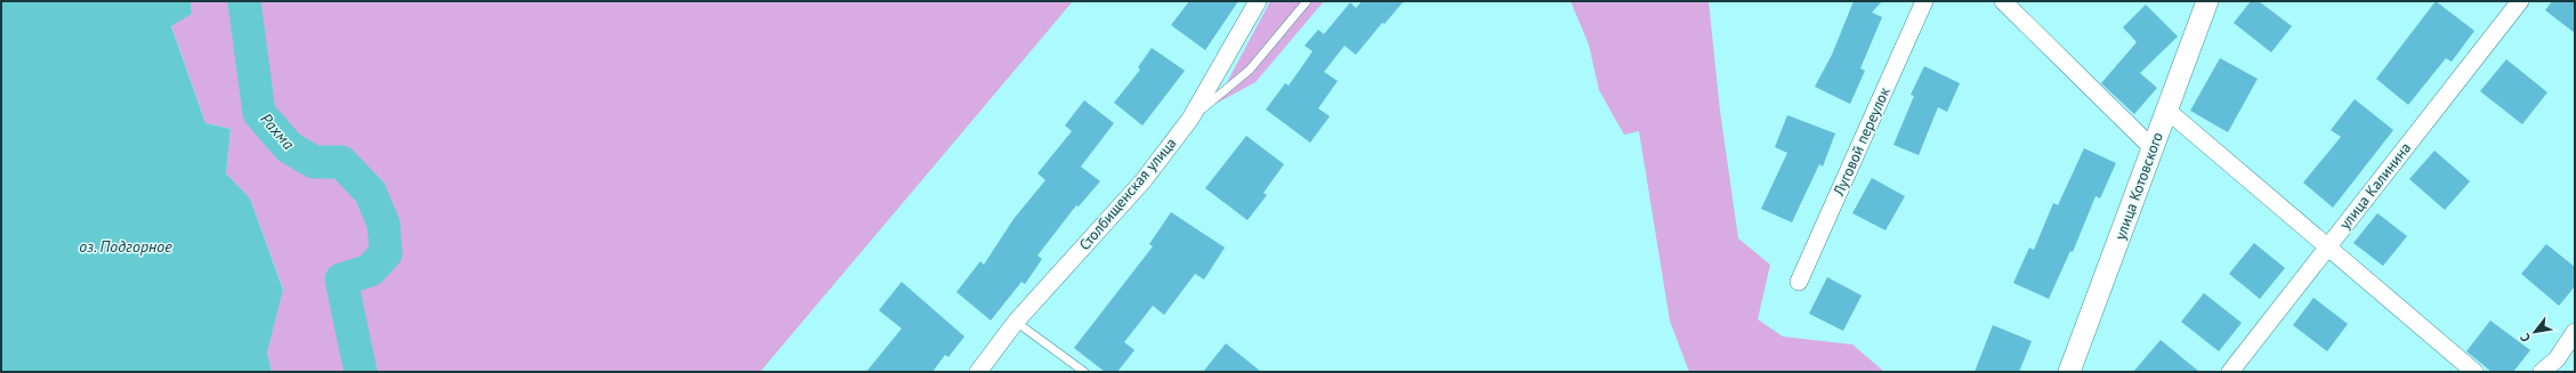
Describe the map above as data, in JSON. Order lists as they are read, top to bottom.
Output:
{
  "streets": {
    "street": [
      "Луговой переулок",
      "улица Котовского",
      "улица Калинина",
      "Столбищенская улица"
    ]
  },
  "water": ["Рахма", "оз. Подгорное"],
  "north": "bottom left"
}
